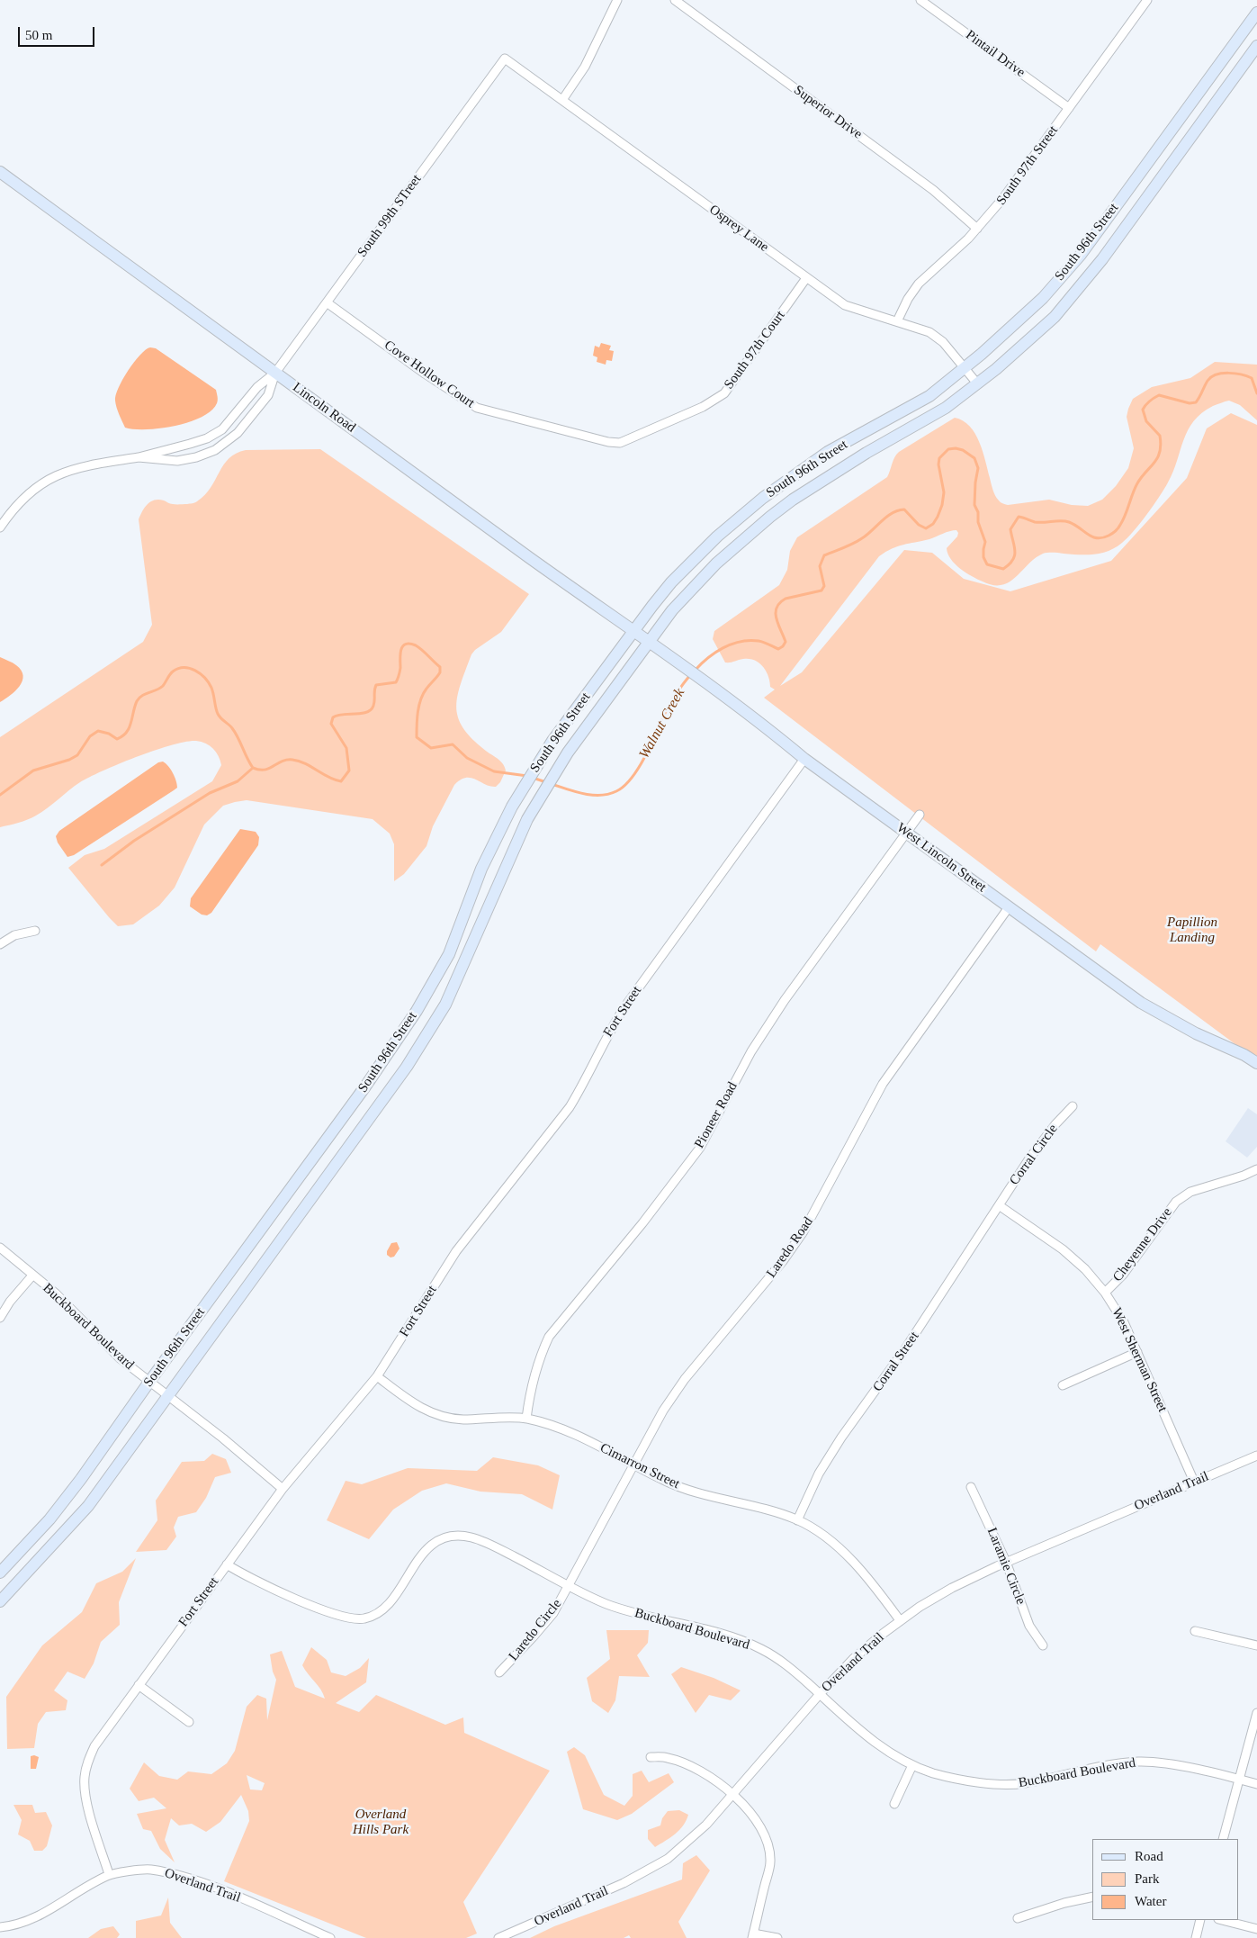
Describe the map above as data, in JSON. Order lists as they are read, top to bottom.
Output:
{
  "streets": {
    "main road": ["South 96th Street", "Lincoln Road", "West Lincoln Street"],
    "street": [
      "Pintail Drive",
      "Superior Drive",
      "South 97th Street",
      "South 99th STreet",
      "Osprey Lane",
      "South 97th Court",
      "Cove Hollow Court",
      "Fort Street",
      "Pioneer Road",
      "Corral Circle",
      "Cheyenne Drive",
      "Laredo Road",
      "Buckboard Boulevard",
      "West Sherman Street",
      "Corral Street",
      "Cimarron Street",
      "Overland Trail",
      "Laramie Circle",
      "Laredo Circle"
    ]
  },
  "crossings": [
    ["Pintail Drive", "South 97th Street"],
    ["Superior Drive", "South 97th Street"],
    ["South 97th Street", "Osprey Lane"],
    ["South 99th STreet", "Osprey Lane"],
    ["South 99th STreet", "Cove Hollow Court"],
    ["South 99th STreet", "Lincoln Road"],
    ["Osprey Lane", "South 96th Street"],
    ["Osprey Lane", "South 97th Court"],
    ["South 96th Street", "Lincoln Road"],
    ["South 96th Street", "West Lincoln Street"],
    ["South 96th Street", "Buckboard Boulevard"],
    ["South 97th Court", "Cove Hollow Court"],
    ["Lincoln Road", "West Lincoln Street"],
    ["West Lincoln Street", "Fort Street"],
    ["West Lincoln Street", "Pioneer Road"],
    ["West Lincoln Street", "Laredo Road"],
    ["Fort Street", "Buckboard Boulevard"],
    ["Fort Street", "Cimarron Street"],
    ["Fort Street", "Overland Trail"],
    ["Pioneer Road", "Cimarron Street"],
    ["Corral Circle", "West Sherman Street"],
    ["Corral Circle", "Corral Street"],
    ["Cheyenne Drive", "West Sherman Street"],
    ["Laredo Road", "Buckboard Boulevard"],
    ["Laredo Road", "Cimarron Street"],
    ["Laredo Road", "Laredo Circle"],
    ["Buckboard Boulevard", "Overland Trail"],
    ["Buckboard Boulevard", "Laredo Circle"],
    ["West Sherman Street", "Corral Street"],
    ["West Sherman Street", "Overland Trail"],
    ["Corral Street", "Cimarron Street"],
    ["Cimarron Street", "Overland Trail"],
    ["Overland Trail", "Laramie Circle"]
  ],
  "water": ["Walnut Creek"],
  "parks": ["Papillion Landing", "Overland Hills Park"],
  "legend": ["Road", "Park", "Water"],
  "scale_bar": "50 m"
}
